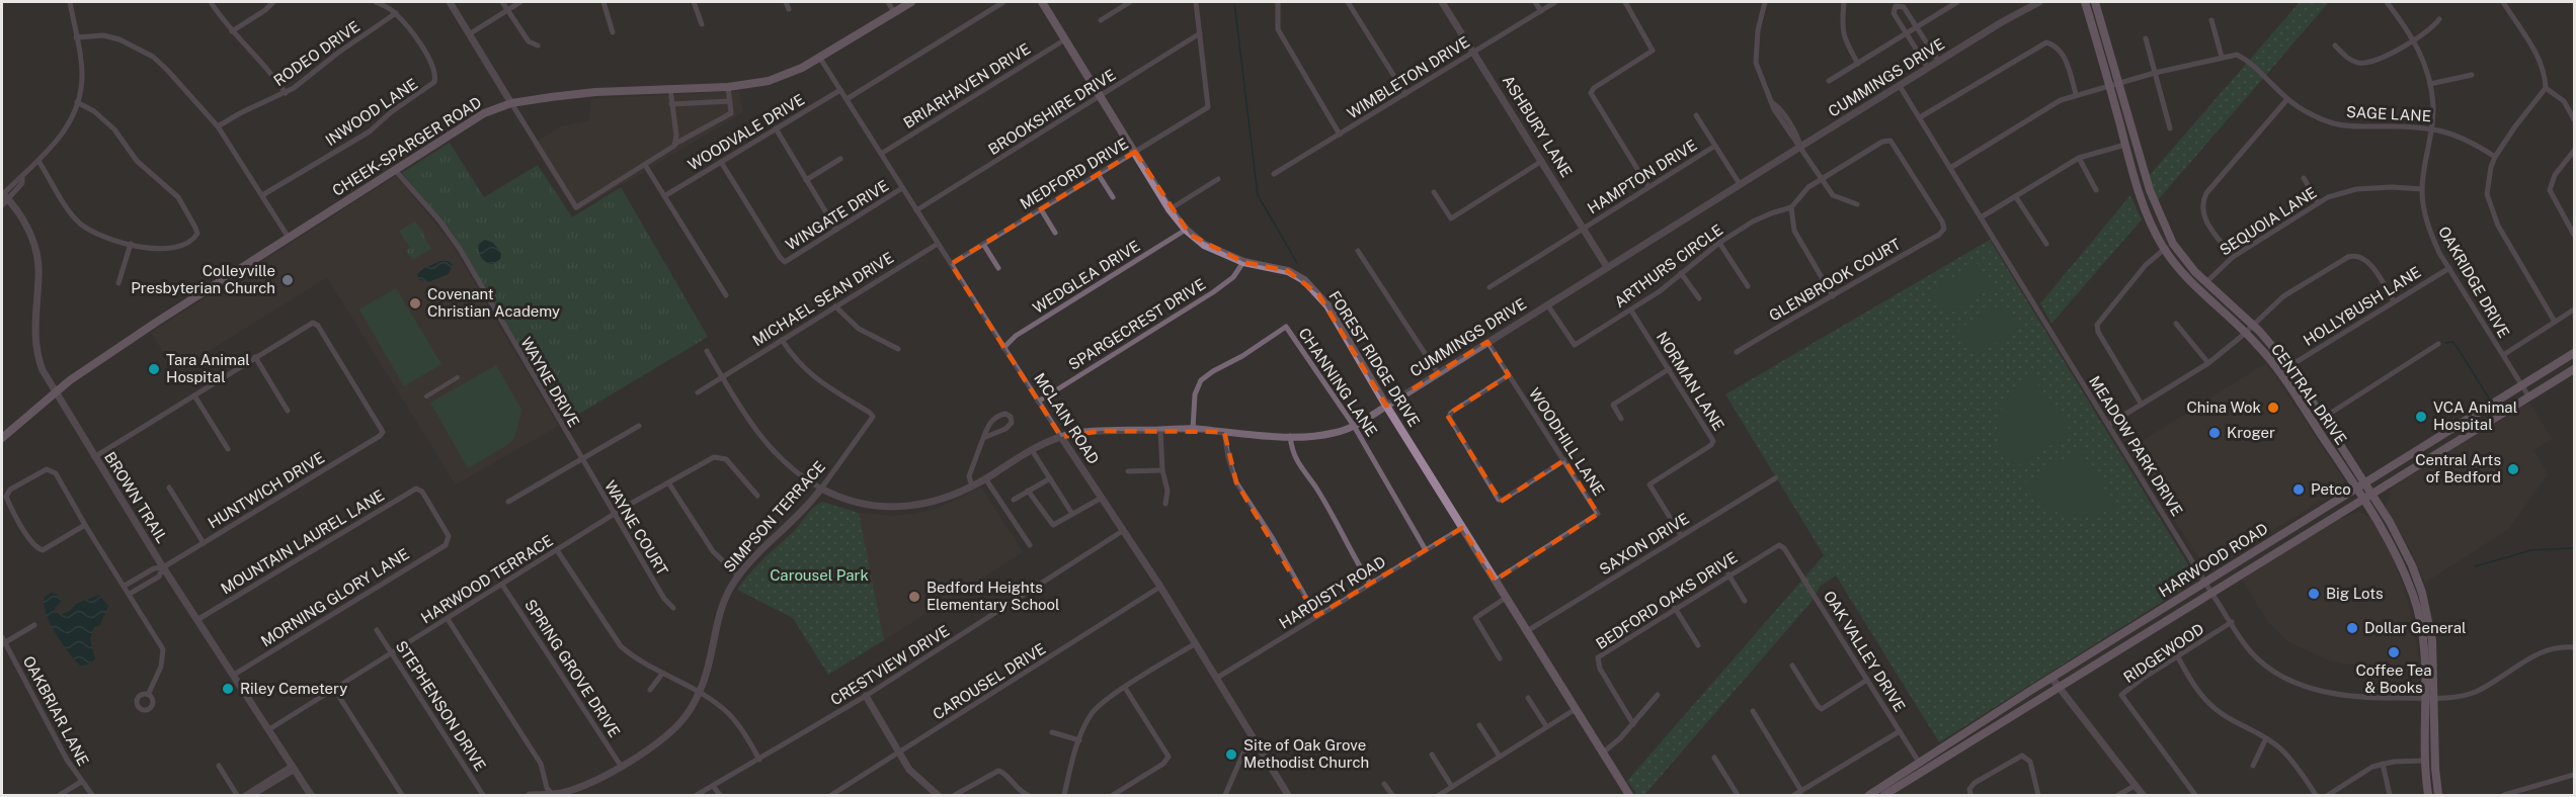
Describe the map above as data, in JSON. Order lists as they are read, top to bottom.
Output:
{
  "streets": {
    "main road": [
      "CHEEK-SPARGER ROAD",
      "FOREST RIDGE DRIVE",
      "CENTRAL DRIVE",
      "HARWOOD ROAD"
    ],
    "street": [
      "RODEO DRIVE",
      "WIMBLETON DRIVE",
      "CUMMINGS DRIVE",
      "BRIARHAVEN DRIVE",
      "INWOOD LANE",
      "BROOKSHIRE DRIVE",
      "SAGE LANE",
      "ASHBURY LANE",
      "WOODVALE DRIVE",
      "MEDFORD DRIVE",
      "HAMPTON DRIVE",
      "WINGATE DRIVE",
      "SEQUOIA LANE",
      "ARTHURS CIRCLE",
      "WEDGLEA DRIVE",
      "GLENBROOK COURT",
      "OAKRIDGE DRIVE",
      "MICHAEL SEAN DRIVE",
      "HOLLYBUSH LANE",
      "SPARGECREST DRIVE",
      "NORMAN LANE",
      "WAYNE DRIVE",
      "CHANNING LANE",
      "MCLAIN ROAD",
      "WOODHILL LANE",
      "MEADOW PARK DRIVE",
      "HUNTWICH DRIVE",
      "BROWN TRAIL",
      "SIMPSON TERRACE",
      "WAYNE COURT",
      "MOUNTAIN LAUREL LANE",
      "SAXON DRIVE",
      "HARWOOD TERRACE",
      "HARDISTY ROAD",
      "MORNING GLORY LANE",
      "BEDFORD OAKS DRIVE",
      "OAK VALLEY DRIVE",
      "RIDGEWOOD",
      "CRESTVIEW DRIVE",
      "SPRING GROVE DRIVE",
      "CAROUSEL DRIVE",
      "STEPHENSON DRIVE",
      "OAKBRIAR LANE"
    ]
  },
  "crossings": [
    ["RODEO DRIVE", "INWOOD LANE"],
    ["WIMBLETON DRIVE", "ASHBURY LANE"],
    ["CUMMINGS DRIVE", "ASHBURY LANE"],
    ["CUMMINGS DRIVE", "ARTHURS CIRCLE"],
    ["CUMMINGS DRIVE", "FOREST RIDGE DRIVE"],
    ["CUMMINGS DRIVE", "CHANNING LANE"],
    ["CUMMINGS DRIVE", "MCLAIN ROAD"],
    ["CUMMINGS DRIVE", "WOODHILL LANE"],
    ["CUMMINGS DRIVE", "MEADOW PARK DRIVE"],
    ["CUMMINGS DRIVE", "SIMPSON TERRACE"],
    ["BRIARHAVEN DRIVE", "FOREST RIDGE DRIVE"],
    ["BRIARHAVEN DRIVE", "MCLAIN ROAD"],
    ["BROOKSHIRE DRIVE", "MEDFORD DRIVE"],
    ["BROOKSHIRE DRIVE", "FOREST RIDGE DRIVE"],
    ["BROOKSHIRE DRIVE", "MCLAIN ROAD"],
    ["SAGE LANE", "OAKRIDGE DRIVE"],
    ["SAGE LANE", "CENTRAL DRIVE"],
    ["SAGE LANE", "MEADOW PARK DRIVE"],
    ["ASHBURY LANE", "HAMPTON DRIVE"],
    ["WOODVALE DRIVE", "WINGATE DRIVE"],
    ["WOODVALE DRIVE", "MCLAIN ROAD"],
    ["CHEEK-SPARGER ROAD", "WAYNE DRIVE"],
    ["CHEEK-SPARGER ROAD", "MCLAIN ROAD"],
    ["CHEEK-SPARGER ROAD", "BROWN TRAIL"],
    ["MEDFORD DRIVE", "FOREST RIDGE DRIVE"],
    ["MEDFORD DRIVE", "MCLAIN ROAD"],
    ["WINGATE DRIVE", "MCLAIN ROAD"],
    ["SEQUOIA LANE", "OAKRIDGE DRIVE"],
    ["SEQUOIA LANE", "CENTRAL DRIVE"],
    ["ARTHURS CIRCLE", "NORMAN LANE"],
    ["WEDGLEA DRIVE", "FOREST RIDGE DRIVE"],
    ["WEDGLEA DRIVE", "MCLAIN ROAD"],
    ["OAKRIDGE DRIVE", "HOLLYBUSH LANE"],
    ["OAKRIDGE DRIVE", "HARWOOD ROAD"],
    ["MICHAEL SEAN DRIVE", "MCLAIN ROAD"],
    ["MICHAEL SEAN DRIVE", "SIMPSON TERRACE"],
    ["HOLLYBUSH LANE", "CENTRAL DRIVE"],
    ["SPARGECREST DRIVE", "FOREST RIDGE DRIVE"],
    ["SPARGECREST DRIVE", "MCLAIN ROAD"],
    ["FOREST RIDGE DRIVE", "WOODHILL LANE"],
    ["FOREST RIDGE DRIVE", "SAXON DRIVE"],
    ["FOREST RIDGE DRIVE", "HARDISTY ROAD"],
    ["NORMAN LANE", "SAXON DRIVE"],
    ["WAYNE DRIVE", "WAYNE COURT"],
    ["CHANNING LANE", "HARDISTY ROAD"],
    ["CENTRAL DRIVE", "MEADOW PARK DRIVE"],
    ["CENTRAL DRIVE", "HARWOOD ROAD"],
    ["MCLAIN ROAD", "HARDISTY ROAD"],
    ["MCLAIN ROAD", "CRESTVIEW DRIVE"],
    ["MCLAIN ROAD", "CAROUSEL DRIVE"],
    ["MEADOW PARK DRIVE", "HARWOOD ROAD"],
    ["MEADOW PARK DRIVE", "RIDGEWOOD"],
    ["HUNTWICH DRIVE", "BROWN TRAIL"],
    ["BROWN TRAIL", "MOUNTAIN LAUREL LANE"],
    ["BROWN TRAIL", "HARWOOD TERRACE"],
    ["BROWN TRAIL", "MORNING GLORY LANE"],
    ["SIMPSON TERRACE", "SPRING GROVE DRIVE"],
    ["WAYNE COURT", "HARWOOD TERRACE"],
    ["MOUNTAIN LAUREL LANE", "MORNING GLORY LANE"],
    ["HARWOOD ROAD", "OAK VALLEY DRIVE"],
    ["HARWOOD TERRACE", "SPRING GROVE DRIVE"],
    ["HARWOOD TERRACE", "STEPHENSON DRIVE"],
    ["BEDFORD OAKS DRIVE", "OAK VALLEY DRIVE"]
  ],
  "parks": ["Carousel Park"],
  "places": [
    "Colleyville Presbyterian Church",
    "Covenant Christian Academy",
    "Tara Animal Hospital",
    "China Wok",
    "VCA Animal Hospital",
    "Kroger",
    "Central Arts of Bedford",
    "Petco",
    "Big Lots",
    "Bedford Heights Elementary School",
    "Dollar General",
    "Coffee Tea & Books",
    "Riley Cemetery",
    "Site of Oak Grove Methodist Church"
  ]
}
